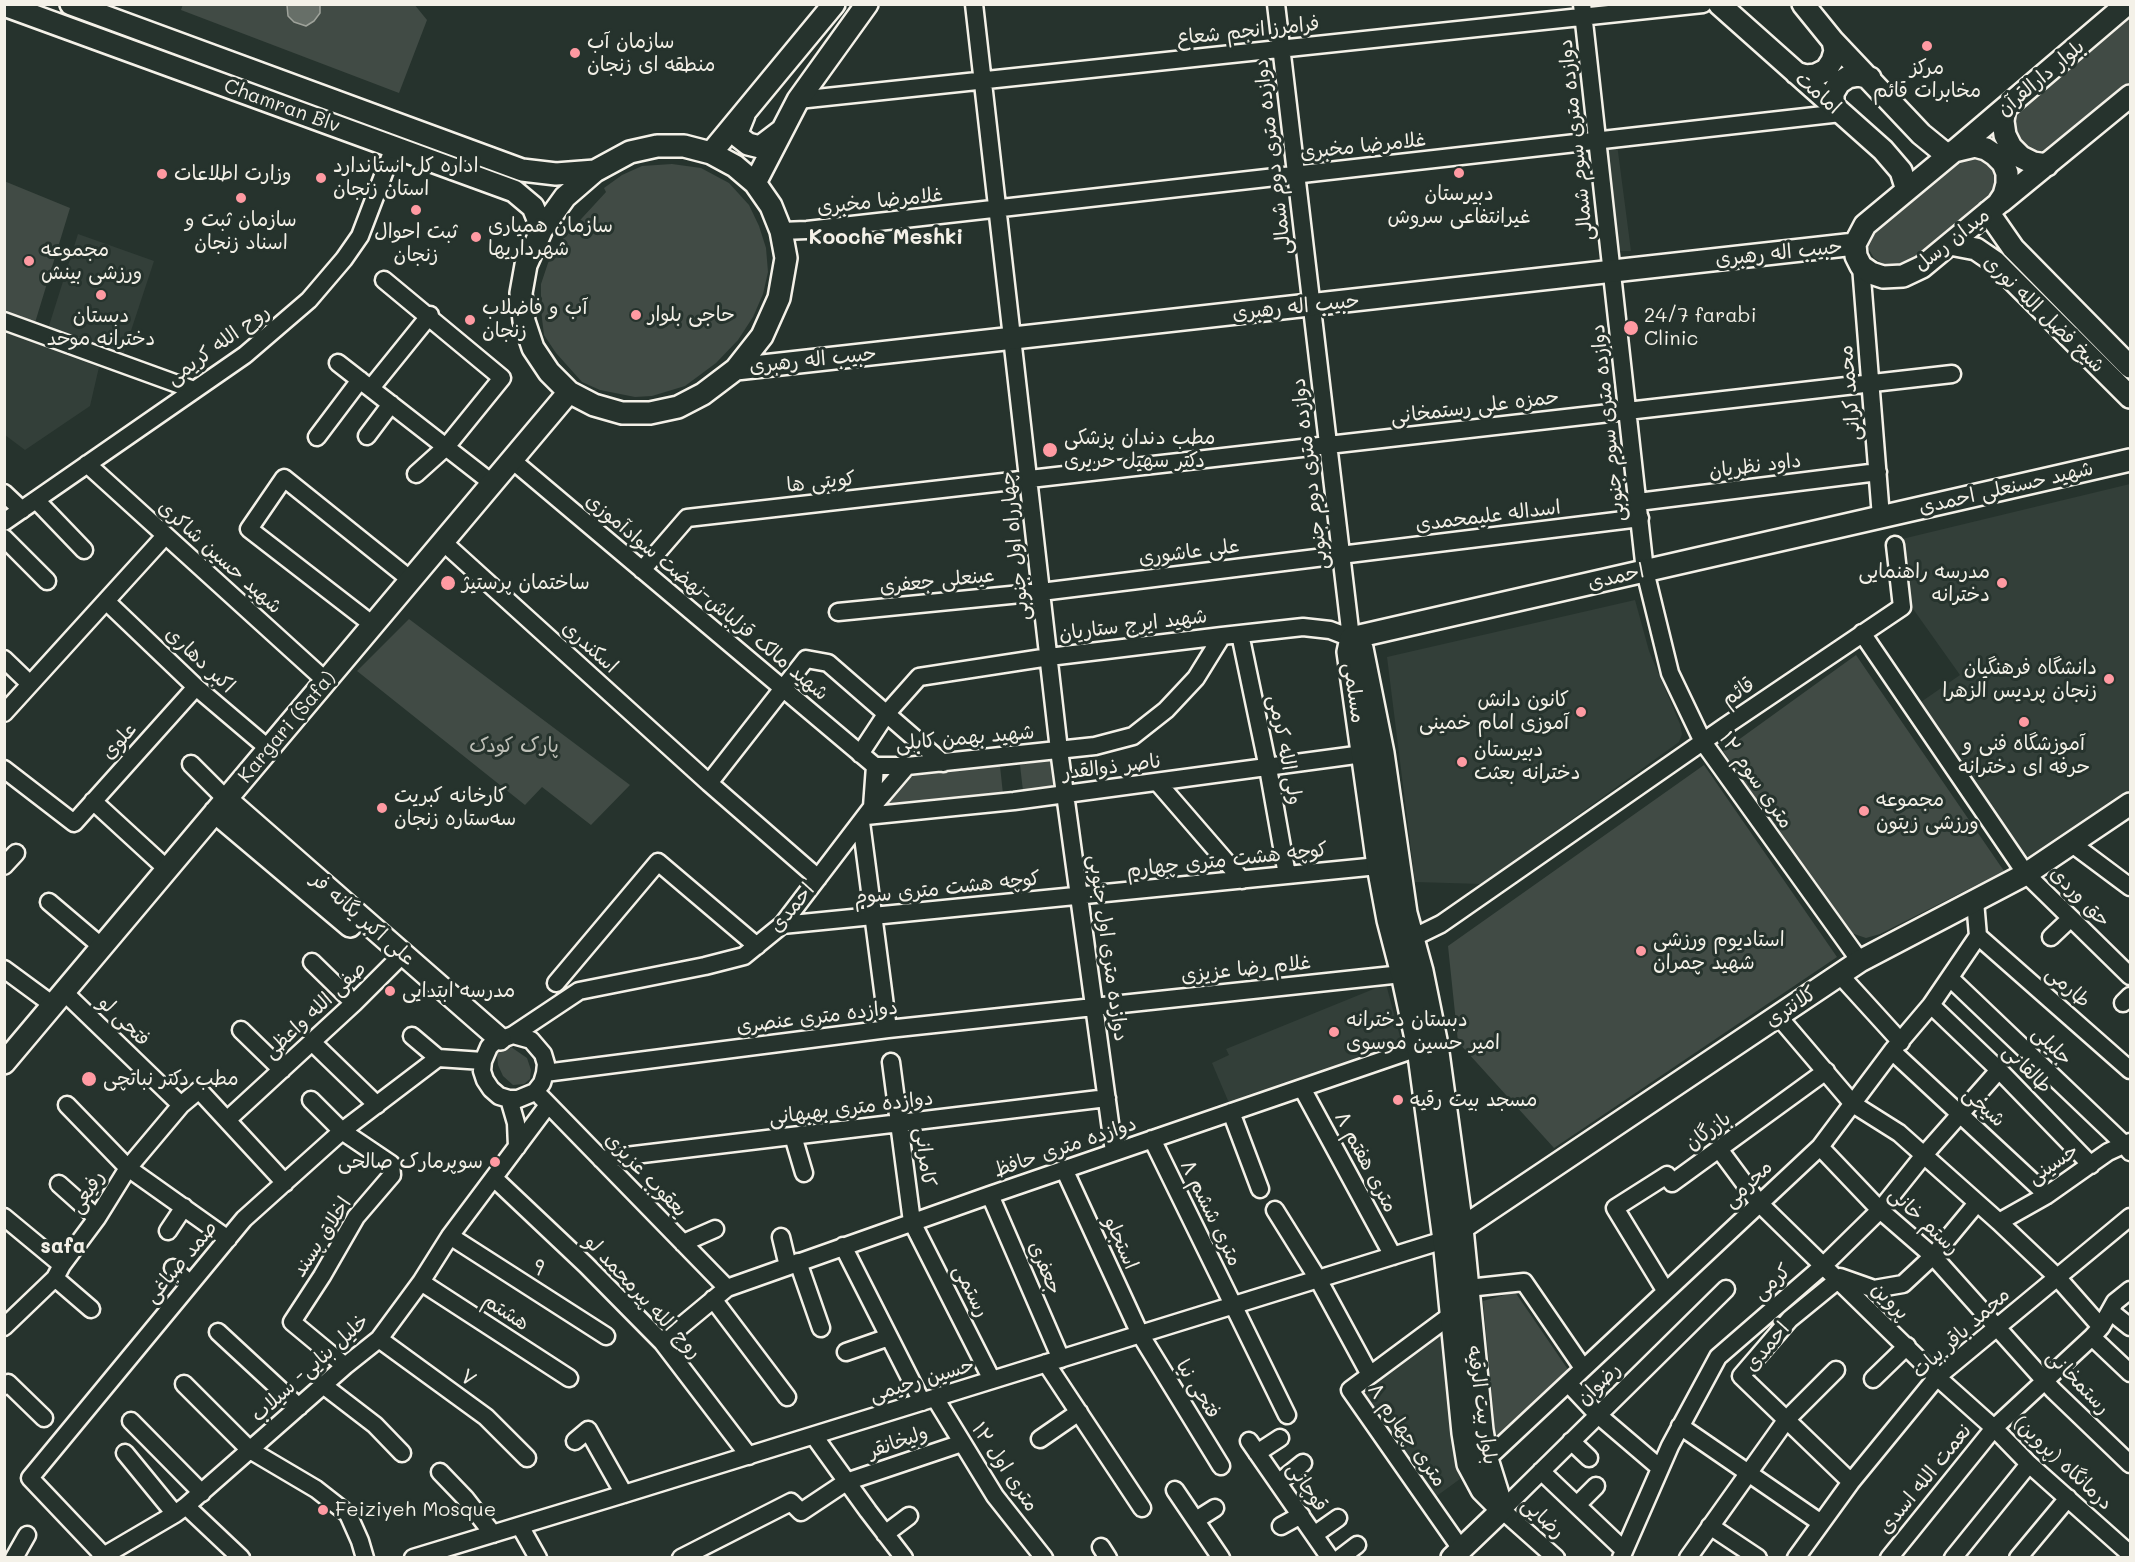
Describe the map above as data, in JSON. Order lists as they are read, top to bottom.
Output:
{
  "streets": {
    "main road": [
      "بلوار دارالقرآن",
      "امامت",
      "Chamran Blv",
      "میدان رسل",
      "حبیب اله رهبری",
      "شیخ فضل الله نوری",
      "شهید حسنعلی احمدی",
      "احمدی",
      "مسلمی",
      "Kargari (Safa)",
      "علی اکبر یگانه فر",
      "کلانتری",
      "بلوار بیت الرقیه"
    ],
    "street": [
      "فرامرز انجم شعاع",
      "دوازده متری سوم شمالی",
      "غلامرضا مخبری",
      "دوازده متری دوم شمالی",
      "روح الله کریمی",
      "محمد کرانی",
      "حمزه علی رستمخانی",
      "دوازده متری سوم جنوبی",
      "داود نظریان",
      "دوازده متری دوم جنوبی",
      "کویتی ها",
      "اسداله علیمحمدی",
      "چهارراه اول جنوبی",
      "علی عاشوری",
      "شهید حسین شاکری",
      "عینعلی جعفری",
      "شهید مالک قزلباش-نهضت سوادآموزی",
      "شهید ایرج ستاریان",
      "اسکندری",
      "اکبر دهاری",
      "قائم",
      "شهید بهمن کابلی",
      "علوی",
      "ولی الله کرمی",
      "ناصر ذوالقدر",
      "۱۲ متری سوم",
      "کوچه هشت متری چهارم",
      "کوچه هشت متری سوم",
      "حق وردی",
      "دوازده متری اول جنوبی",
      "غلام رضا عزیزی",
      "طارمی",
      "صفی الله واعظی",
      "دوازده متری عنصری",
      "فتحی لو",
      "جلیلی",
      "طالقانی",
      "شیخی",
      "دوازده متری بهبهانی",
      "بازرگان",
      "دوازده متری حافظ",
      "کامرانی",
      "۸ متری هفتم",
      "حسینی",
      "یعقوب عزیزی",
      "محرمی",
      "رفیعی",
      "۸ متری ششم",
      "رستم خانی",
      "اخلاق پسند",
      "استجلو",
      "صمد صباغی",
      "۹",
      "جعفری",
      "کرمی",
      "رستمی",
      "روح الله پیرمحمد لو",
      "پروین",
      "هشتم",
      "محمد باقر بیات",
      "خلیل بنایی- سیلاب",
      "۷",
      "حسین رحیمی",
      "رستمخانی",
      "رضوان",
      "فتحی نیا",
      "۸ متری چهارم",
      "ولیخانقر",
      "درمانگاه (پروین)",
      "۱۲ متری اول",
      "نعمت الله اسدی",
      "قوچانی",
      "رضایی"
    ]
  },
  "crossings": [
    ["فرامرز انجم شعاع", "دوازده متری سوم شمالی"],
    ["فرامرز انجم شعاع", "دوازده متری دوم شمالی"],
    ["فرامرز انجم شعاع", "چهارراه اول جنوبی"],
    ["بلوار دارالقرآن", "میدان رسل"],
    ["امامت", "غلامرضا مخبری"],
    ["Chamran Blv", "روح الله کریمی"],
    ["دوازده متری سوم شمالی", "غلامرضا مخبری"],
    ["دوازده متری سوم شمالی", "حبیب اله رهبری"],
    ["دوازده متری سوم شمالی", "دوازده متری سوم جنوبی"],
    ["غلامرضا مخبری", "دوازده متری دوم شمالی"],
    ["غلامرضا مخبری", "چهارراه اول جنوبی"],
    ["دوازده متری دوم شمالی", "حبیب اله رهبری"],
    ["دوازده متری دوم شمالی", "دوازده متری دوم جنوبی"],
    ["میدان رسل", "شیخ فضل الله نوری"],
    ["میدان رسل", "محمد کرانی"],
    ["حبیب اله رهبری", "دوازده متری سوم جنوبی"],
    ["حبیب اله رهبری", "دوازده متری دوم جنوبی"],
    ["حبیب اله رهبری", "چهارراه اول جنوبی"],
    ["روح الله کریمی", "شهید حسین شاکری"],
    ["محمد کرانی", "حمزه علی رستمخانی"],
    ["محمد کرانی", "داود نظریان"],
    ["محمد کرانی", "شهید حسنعلی احمدی"],
    ["محمد کرانی", "احمدی"],
    ["حمزه علی رستمخانی", "دوازده متری سوم جنوبی"],
    ["حمزه علی رستمخانی", "دوازده متری دوم جنوبی"],
    ["حمزه علی رستمخانی", "کویتی ها"],
    ["حمزه علی رستمخانی", "چهارراه اول جنوبی"],
    ["دوازده متری سوم جنوبی", "داود نظریان"],
    ["دوازده متری سوم جنوبی", "اسداله علیمحمدی"],
    ["دوازده متری سوم جنوبی", "احمدی"],
    ["دوازده متری سوم جنوبی", "۱۲ متری سوم"],
    ["داود نظریان", "اسداله علیمحمدی"],
    ["دوازده متری دوم جنوبی", "اسداله علیمحمدی"],
    ["دوازده متری دوم جنوبی", "علی عاشوری"],
    ["دوازده متری دوم جنوبی", "احمدی"],
    ["دوازده متری دوم جنوبی", "شهید ایرج ستاریان"],
    ["دوازده متری دوم جنوبی", "مسلمی"],
    ["کویتی ها", "چهارراه اول جنوبی"],
    ["کویتی ها", "شهید مالک قزلباش-نهضت سوادآموزی"],
    ["شهید حسنعلی احمدی", "احمدی"],
    ["اسداله علیمحمدی", "علی عاشوری"],
    ["چهارراه اول جنوبی", "علی عاشوری"],
    ["چهارراه اول جنوبی", "عینعلی جعفری"],
    ["چهارراه اول جنوبی", "شهید ایرج ستاریان"],
    ["چهارراه اول جنوبی", "شهید بهمن کابلی"],
    ["چهارراه اول جنوبی", "دوازده متری اول جنوبی"],
    ["علی عاشوری", "عینعلی جعفری"],
    ["شهید حسین شاکری", "Kargari (Safa)"],
    ["احمدی", "شهید ایرج ستاریان"],
    ["احمدی", "اسکندری"],
    ["احمدی", "مسلمی"],
    ["احمدی", "شهید بهمن کابلی"],
    ["احمدی", "ناصر ذوالقدر"],
    ["احمدی", "۱۲ متری سوم"],
    ["احمدی", "کوچه هشت متری سوم"],
    ["احمدی", "علی اکبر یگانه فر"],
    ["احمدی", "دوازده متری عنصری"],
    ["احمدی", "یعقوب عزیزی"],
    ["احمدی", "کرمی"],
    ["احمدی", "پروین"],
    ["احمدی", "محمد باقر بیات"],
    ["شهید مالک قزلباش-نهضت سوادآموزی", "شهید ایرج ستاریان"],
    ["شهید مالک قزلباش-نهضت سوادآموزی", "Kargari (Safa)"],
    ["شهید مالک قزلباش-نهضت سوادآموزی", "شهید بهمن کابلی"],
    ["شهید ایرج ستاریان", "مسلمی"],
    ["شهید ایرج ستاریان", "شهید بهمن کابلی"],
    ["شهید ایرج ستاریان", "ولی الله کرمی"],
    ["اسکندری", "Kargari (Safa)"],
    ["اکبر دهاری", "Kargari (Safa)"],
    ["اکبر دهاری", "علوی"],
    ["قائم", "مسلمی"],
    ["قائم", "۱۲ متری سوم"],
    ["قائم", "بلوار بیت الرقیه"],
    ["مسلمی", "ناصر ذوالقدر"],
    ["مسلمی", "کوچه هشت متری چهارم"],
    ["مسلمی", "بلوار بیت الرقیه"],
    ["Kargari (Safa)", "علی اکبر یگانه فر"],
    ["Kargari (Safa)", "فتحی لو"],
    ["شهید بهمن کابلی", "دوازده متری اول جنوبی"],
    ["ولی الله کرمی", "ناصر ذوالقدر"],
    ["ولی الله کرمی", "کوچه هشت متری چهارم"],
    ["ناصر ذوالقدر", "دوازده متری اول جنوبی"],
    ["۱۲ متری سوم", "کلانتری"],
    ["کوچه هشت متری چهارم", "کوچه هشت متری سوم"],
    ["کوچه هشت متری چهارم", "دوازده متری اول جنوبی"],
    ["کوچه هشت متری سوم", "دوازده متری اول جنوبی"],
    ["حق وردی", "کلانتری"],
    ["علی اکبر یگانه فر", "صفی الله واعظی"],
    ["علی اکبر یگانه فر", "دوازده متری عنصری"],
    ["علی اکبر یگانه فر", "یعقوب عزیزی"],
    ["دوازده متری اول جنوبی", "غلام رضا عزیزی"],
    ["دوازده متری اول جنوبی", "دوازده متری عنصری"],
    ["دوازده متری اول جنوبی", "دوازده متری بهبهانی"],
    ["دوازده متری اول جنوبی", "دوازده متری حافظ"],
    ["غلام رضا عزیزی", "دوازده متری عنصری"],
    ["غلام رضا عزیزی", "بلوار بیت الرقیه"],
    ["طارمی", "محرمی"],
    ["کلانتری", "شیخی"],
    ["کلانتری", "حسین رحیمی"],
    ["کلانتری", "بلوار بیت الرقیه"],
    ["دوازده متری عنصری", "یعقوب عزیزی"],
    ["فتحی لو", "رفیعی"],
    ["جلیلی", "حسینی"],
    ["جلیلی", "محرمی"],
    ["طالقانی", "حسینی"],
    ["طالقانی", "محرمی"],
    ["طالقانی", "کرمی"],
    ["شیخی", "حسینی"],
    ["شیخی", "محرمی"],
    ["شیخی", "کرمی"],
    ["دوازده متری بهبهانی", "کامرانی"],
    ["دوازده متری بهبهانی", "یعقوب عزیزی"],
    ["بازرگان", "محرمی"],
    ["بازرگان", "پروین"],
    ["دوازده متری حافظ", "کامرانی"],
    ["دوازده متری حافظ", "۸ متری هفتم"],
    ["دوازده متری حافظ", "یعقوب عزیزی"],
    ["دوازده متری حافظ", "۸ متری ششم"],
    ["دوازده متری حافظ", "استجلو"],
    ["دوازده متری حافظ", "جعفری"],
    ["دوازده متری حافظ", "رستمی"],
    ["دوازده متری حافظ", "روح الله پیرمحمد لو"],
    ["دوازده متری حافظ", "بلوار بیت الرقیه"],
    ["دوازده متری حافظ", "۱۲ متری اول"],
    ["کامرانی", "رستمی"],
    ["۸ متری هفتم", "حسین رحیمی"],
    ["یعقوب عزیزی", "خلیل بنایی- سیلاب"],
    ["محرمی", "رستم خانی"],
    ["محرمی", "پروین"],
    ["محرمی", "بلوار بیت الرقیه"],
    ["۸ متری ششم", "حسین رحیمی"],
    ["رستم خانی", "کرمی"],
    ["رستم خانی", "محمد باقر بیات"],
    ["رستم خانی", "رستمخانی"],
    ["اخلاق پسند", "صمد صباغی"],
    ["اخلاق پسند", "خلیل بنایی- سیلاب"],
    ["استجلو", "حسین رحیمی"],
    ["استجلو", "فتحی نیا"],
    ["صمد صباغی", "خلیل بنایی- سیلاب"],
    ["۹", "خلیل بنایی- سیلاب"],
    ["جعفری", "حسین رحیمی"],
    ["کرمی", "پروین"],
    ["رستمی", "حسین رحیمی"],
    ["روح الله پیرمحمد لو", "خلیل بنایی- سیلاب"],
    ["روح الله پیرمحمد لو", "حسین رحیمی"],
    ["پروین", "محمد باقر بیات"],
    ["پروین", "درمانگاه (پروین)"],
    ["پروین", "نعمت الله اسدی"],
    ["هشتم", "خلیل بنایی- سیلاب"],
    ["محمد باقر بیات", "رستمخانی"],
    ["خلیل بنایی- سیلاب", "۷"],
    ["حسین رحیمی", "فتحی نیا"],
    ["حسین رحیمی", "بلوار بیت الرقیه"],
    ["حسین رحیمی", "۱۲ متری اول"],
    ["رستمخانی", "نعمت الله اسدی"],
    ["رضوان", "بلوار بیت الرقیه"],
    ["رضوان", "رضایی"],
    ["بلوار بیت الرقیه", "۸ متری چهارم"],
    ["بلوار بیت الرقیه", "رضایی"],
    ["ولیخانقر", "۱۲ متری اول"],
    ["درمانگاه (پروین)", "نعمت الله اسدی"]
  ],
  "districts": ["Kooche Meshki", "safa"],
  "parks": ["پارک کودک"],
  "places": [
    "مرکز مخابرات قائم",
    "سازمان آب منطقه ای زنجان",
    "دبیرستان غیرانتفاعی سروش",
    "وزارت اطلاعات",
    "اداره کل استاندارد استان زنجان",
    "سازمان ثبت و اسناد زنجان",
    "ثبت احوال زنجان",
    "سازمان همیاری شهرداریها",
    "مجموعه ورزشی بینش",
    "دبستان دخترانه موحد",
    "حاجی بلوار",
    "آب و فاضلاب زنجان",
    "24/7 farabi Clinic",
    "مطب دندان پزشکی دکتر سهیل حریری",
    "ساختمان پرستیژ",
    "مدرسه راهنمایی دخترانه",
    "دانشگاه فرهنگیان زنجان پردیس الزهرا",
    "کانون دانش آموزی امام خمینی",
    "آموزشگاه فنی و حرفه ای دخترانه",
    "دبیرستان دخترانه بعثت",
    "کارخانه کبریت سه‌ستاره زنجان",
    "مجموعه ورزشی زیتون",
    "استادیوم ورزشی شهید چمران",
    "مدرسه ابتدایی",
    "دبستان دخترانه امیر حسین موسوی",
    "مطب دکتر نباتچی",
    "مسجد بیت رقیه",
    "سوپرمارک صالحی",
    "Feiziyeh Mosque"
  ]
}
